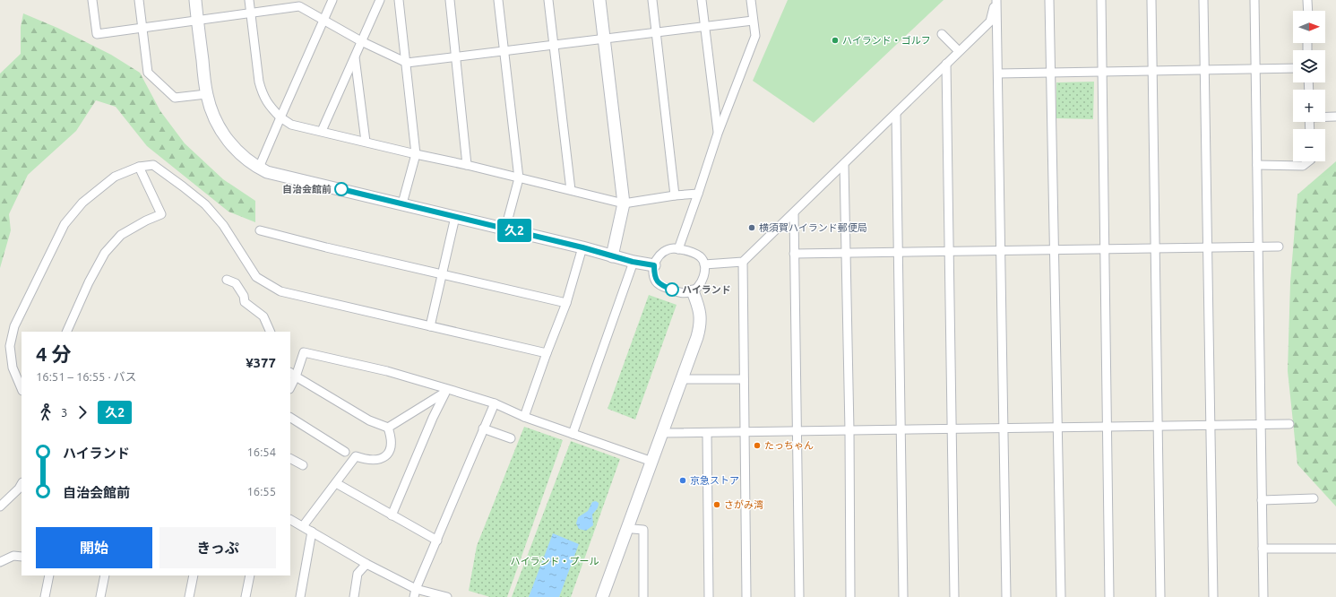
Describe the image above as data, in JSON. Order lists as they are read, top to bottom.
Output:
{
  "parks": ["ハイランド・プール"],
  "places": [
    "ハイランド・ゴルフ",
    "自治会館前",
    "横須賀ハイランド郵便局",
    "ハイランド",
    "たっちゃん",
    "京急ストア",
    "さがみ湾"
  ],
  "lines": ["bus line 久2"],
  "north": "right",
  "page": {
    "on_map": "久2",
    "map_buttons": ["+", "−"],
    "heading": ["4 分", "16:51 – 16:55 · バス", "¥377"],
    "legs": ["3", "久2"],
    "list": [
      {
        "name": "ハイランド",
        "value": "16:54"
      },
      {
        "name": "自治会館前",
        "value": "16:55"
      }
    ],
    "buttons": ["開始", "きっぷ"]
  }
}
